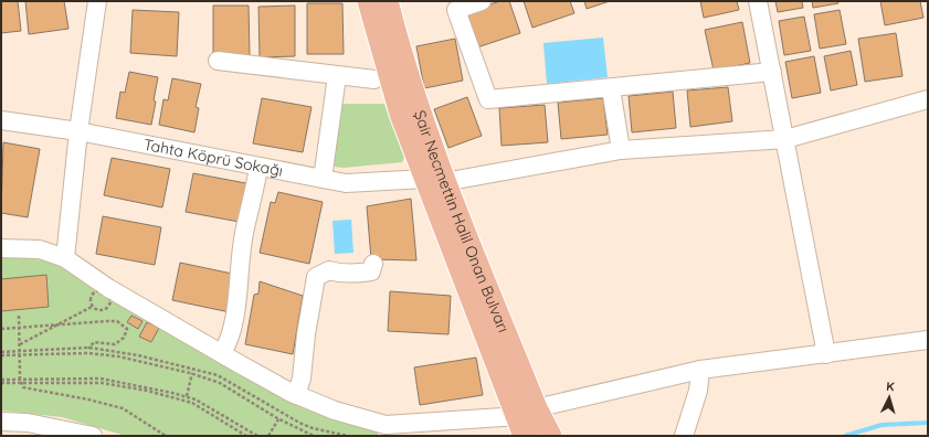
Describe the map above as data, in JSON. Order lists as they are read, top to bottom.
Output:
{
  "streets": {
    "main road": ["Şair Necmettin Halil Onan Bulvarı"],
    "street": ["Tahta Köprü Sokağı"]
  },
  "crossings": [
    ["Tahta Köprü Sokağı", "Şair Necmettin Halil Onan Bulvarı"]
  ],
  "north": "top"
}
